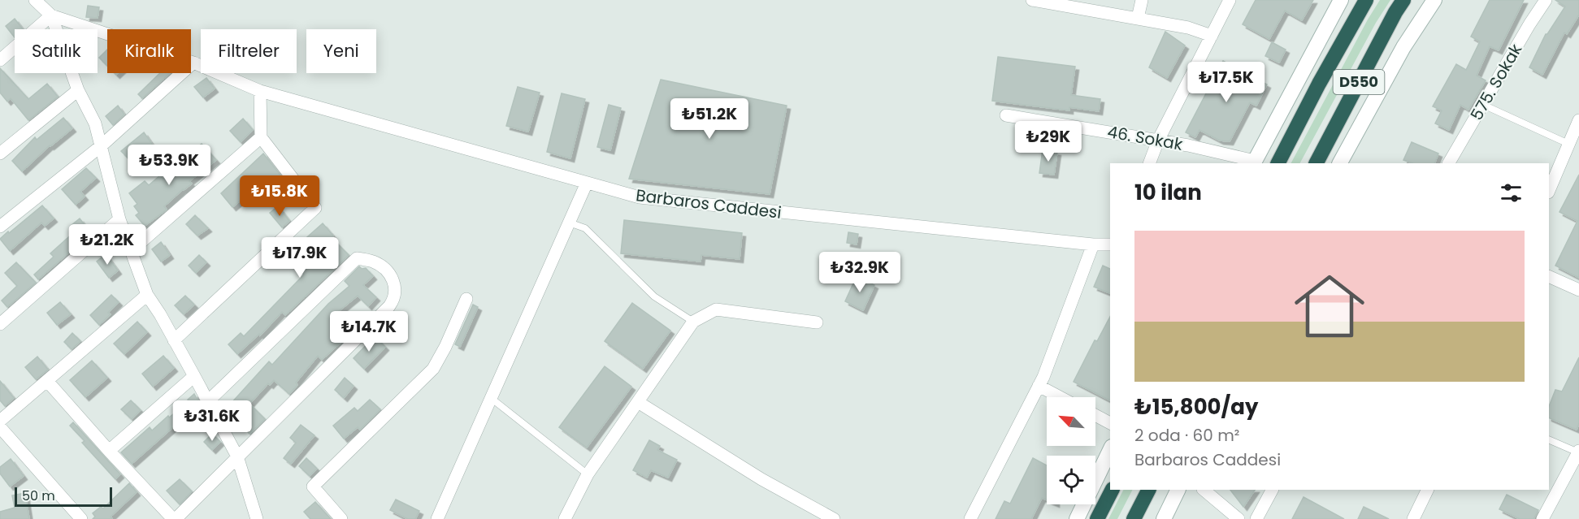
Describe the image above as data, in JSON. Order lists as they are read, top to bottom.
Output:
{
  "streets": {
    "highway": ["D550"],
    "street": ["575. Sokak", "46. Sokak", "Barbaros Caddesi"]
  },
  "scale_bar": "50 m",
  "north": "top left",
  "page": {
    "chip": [
      "Satılık",
      "Kiralık",
      "Filtreler",
      "Yeni"
    ],
    "price": [
      "₺17.5K",
      "₺51.2K",
      "₺29K",
      "₺53.9K",
      "₺15.8K",
      "₺21.2K",
      "₺17.9K",
      "₺32.9K",
      "₺14.7K",
      "₺31.6K"
    ],
    "heading": "10 ilan",
    "list": [
      {
        "name": "₺15,800/ay",
        "note": "2 oda · 60 m² · Barbaros Caddesi"
      }
    ],
    "scale": "50 m"
  }
}
